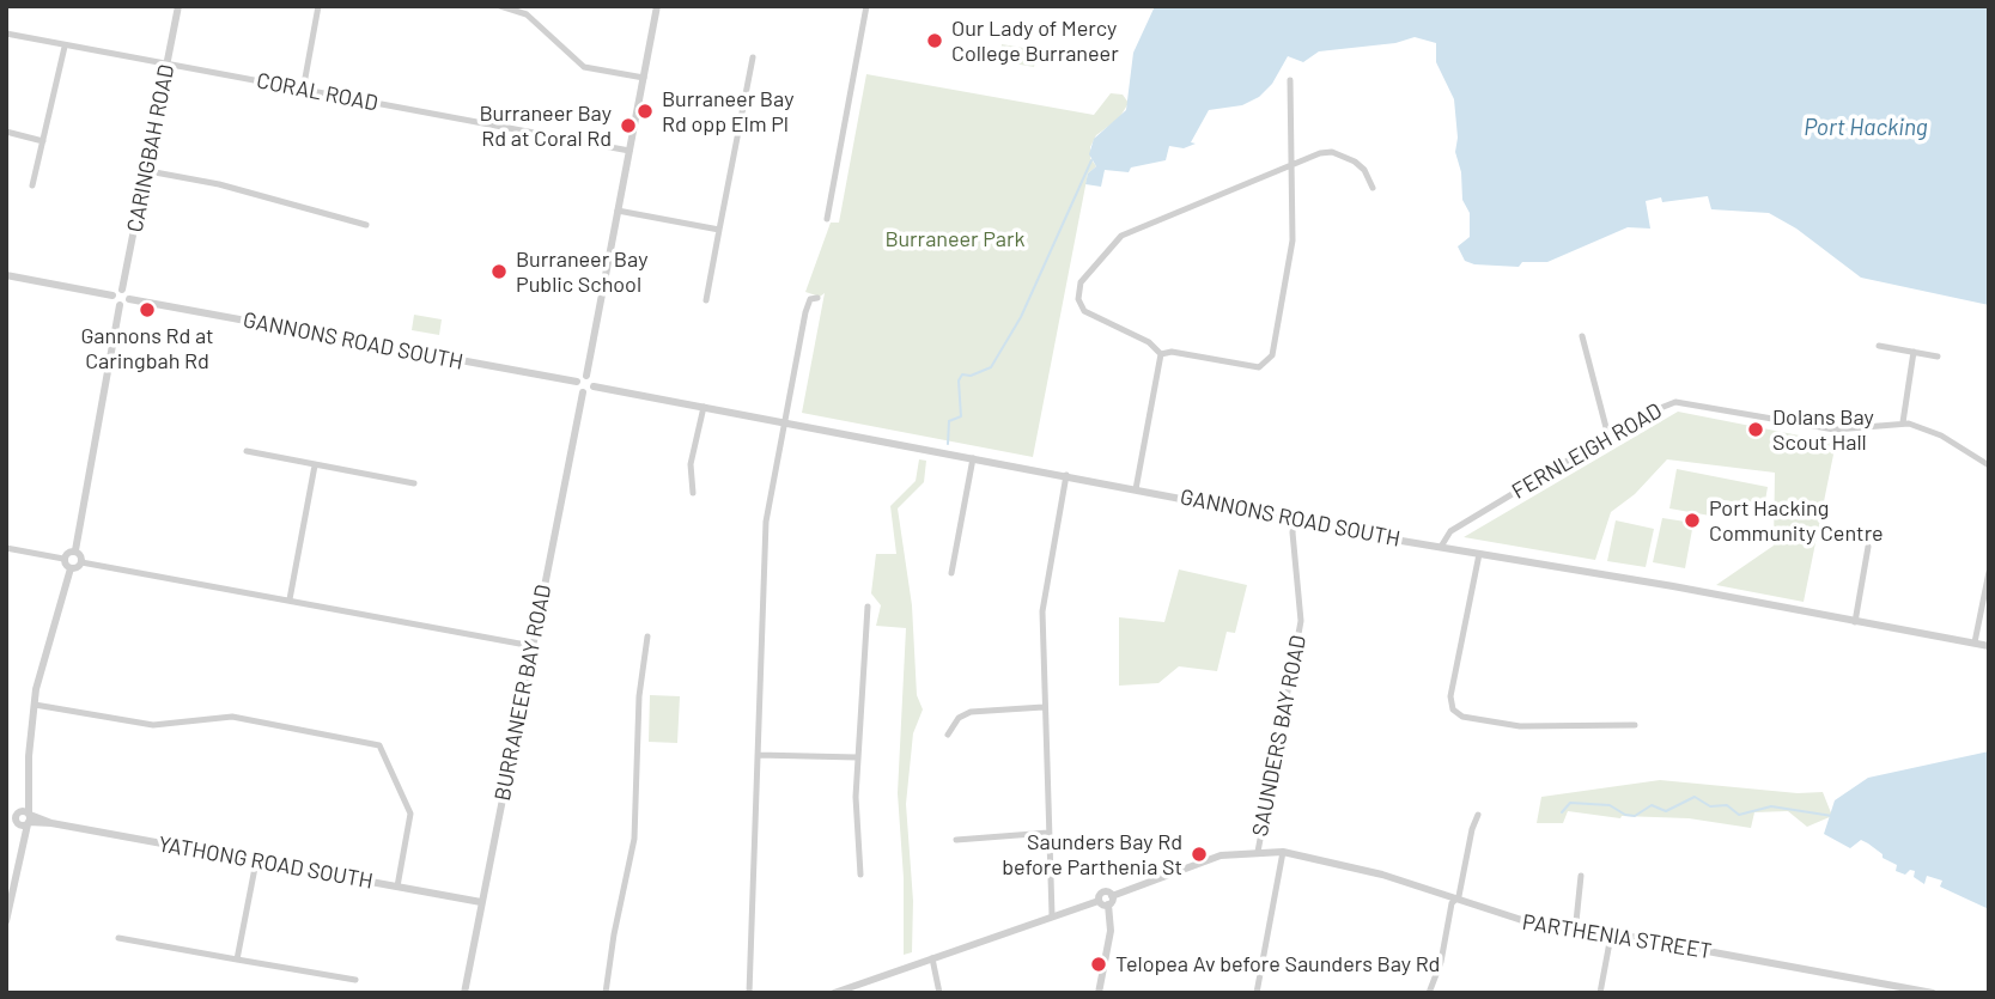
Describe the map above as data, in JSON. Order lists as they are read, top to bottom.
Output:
{
  "streets": {
    "street": [
      "CORAL ROAD",
      "CARINGBAH ROAD",
      "GANNONS ROAD SOUTH",
      "FERNLEIGH ROAD",
      "BURRANEER BAY ROAD",
      "SAUNDERS BAY ROAD",
      "YATHONG ROAD SOUTH",
      "PARTHENIA STREET"
    ]
  },
  "crossings": [
    ["CORAL ROAD", "CARINGBAH ROAD"],
    ["GANNONS ROAD SOUTH", "FERNLEIGH ROAD"],
    ["GANNONS ROAD SOUTH", "SAUNDERS BAY ROAD"],
    ["BURRANEER BAY ROAD", "YATHONG ROAD SOUTH"],
    ["SAUNDERS BAY ROAD", "PARTHENIA STREET"]
  ],
  "water": ["Port Hacking"],
  "parks": ["Burraneer Park"],
  "places": [
    "Our Lady of Mercy College Burraneer",
    "Burraneer Bay Rd opp Elm Pl",
    "Burraneer Bay Rd at Coral Rd",
    "Burraneer Bay Public School",
    "Gannons Rd at Caringbah Rd",
    "Dolans Bay Scout Hall",
    "Port Hacking Community Centre",
    "Saunders Bay Rd before Parthenia St",
    "Telopea Av before Saunders Bay Rd"
  ]
}
